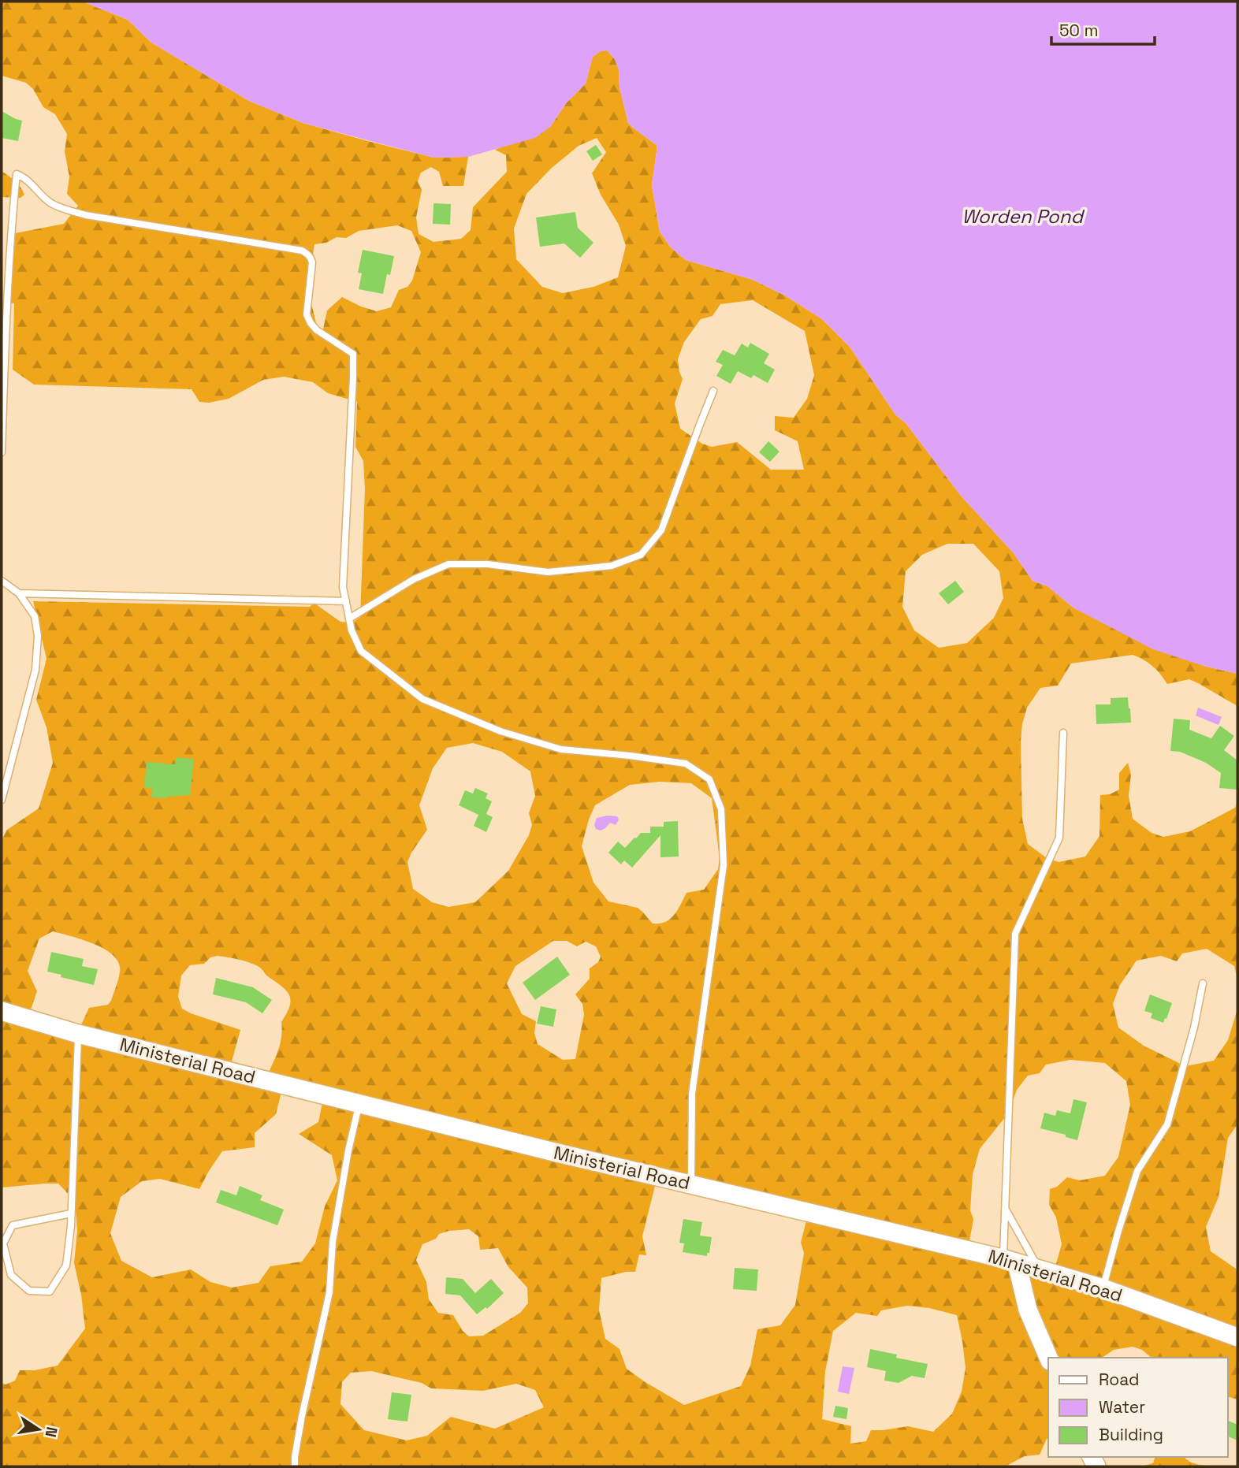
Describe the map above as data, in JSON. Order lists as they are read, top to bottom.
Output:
{
  "streets": {
    "main road": ["Ministerial Road"]
  },
  "water": ["Worden Pond"],
  "legend": ["Road", "Water", "Building"],
  "scale_bar": "50 m",
  "north": "right"
}
